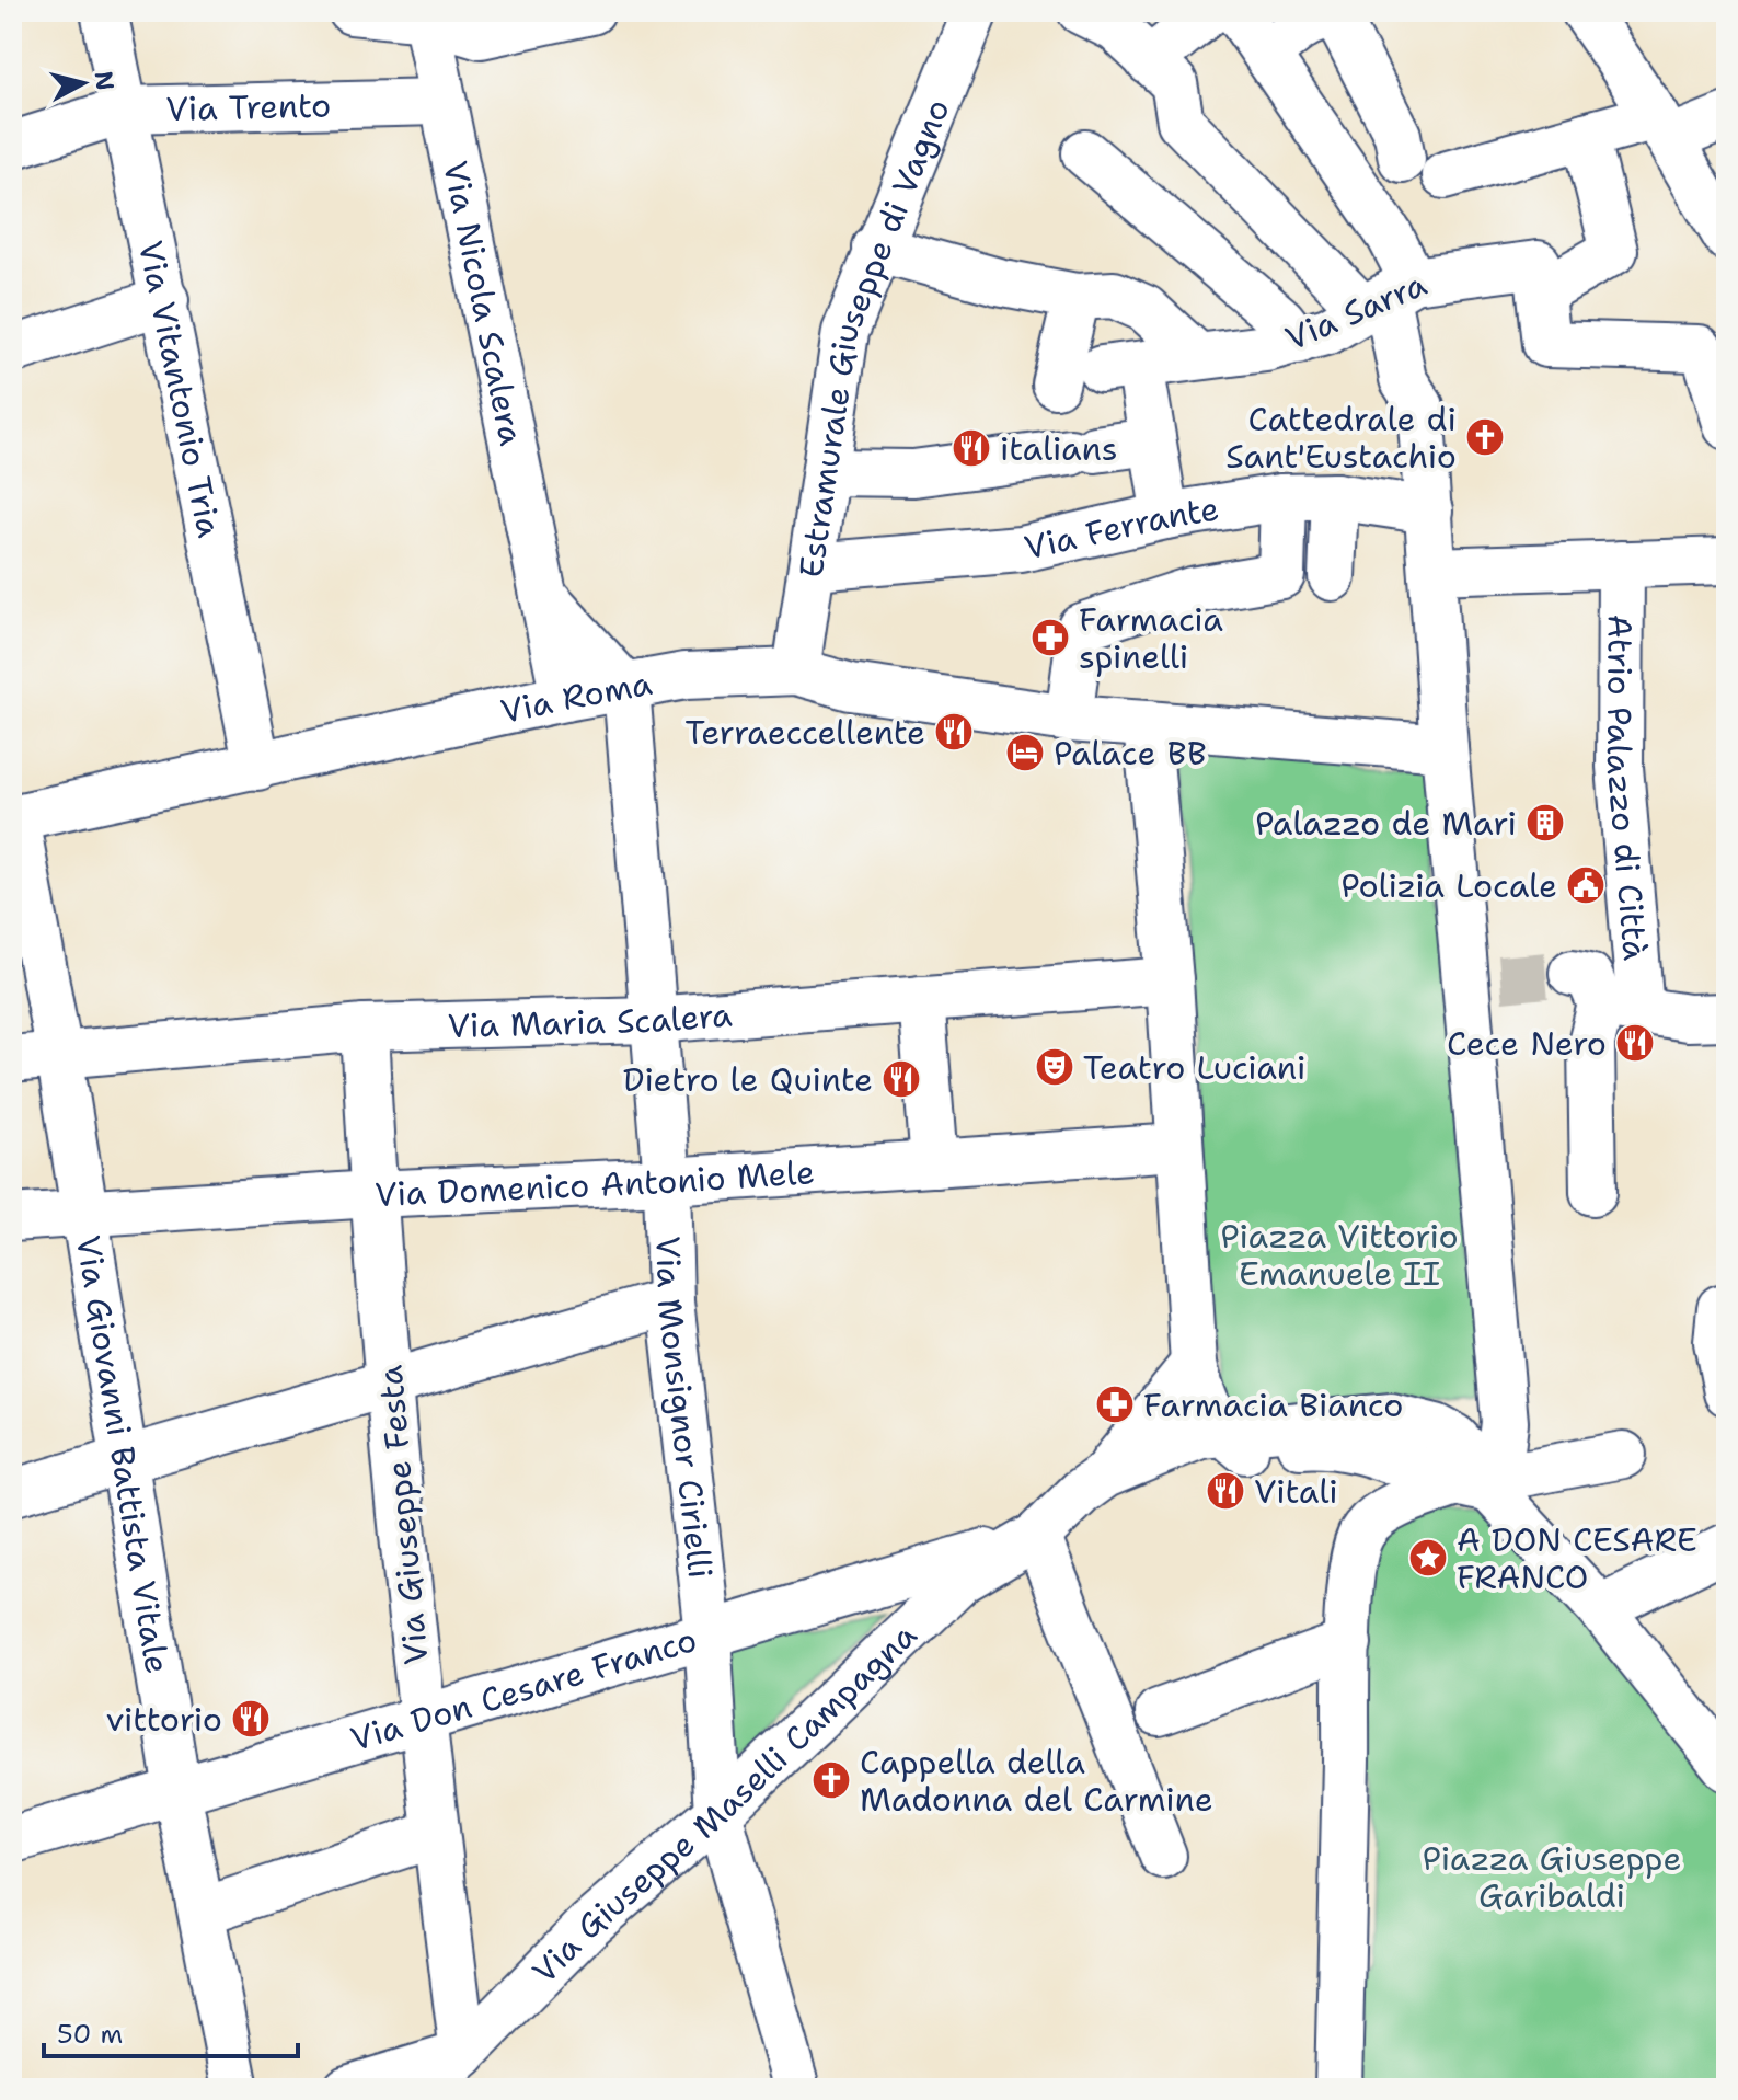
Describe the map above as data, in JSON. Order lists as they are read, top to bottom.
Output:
{
  "streets": {
    "street": [
      "Via Trento",
      "Via Nicola Scalera",
      "Via Sarra",
      "Estramurale Giuseppe di Vagno",
      "Via Vitantonio Tria",
      "Via Ferrante",
      "Via Roma",
      "Atrio Palazzo di Città",
      "Via Maria Scalera",
      "Via Domenico Antonio Mele",
      "Via Monsignor Cirielli",
      "Via Giovanni Battista Vitale",
      "Via Giuseppe Festa",
      "Via Don Cesare Franco",
      "Via Giuseppe Maselli Campagna"
    ]
  },
  "crossings": [
    ["Via Trento", "Via Nicola Scalera"],
    ["Via Trento", "Via Vitantonio Tria"],
    ["Via Nicola Scalera", "Via Roma"],
    ["Estramurale Giuseppe di Vagno", "Via Ferrante"],
    ["Estramurale Giuseppe di Vagno", "Via Roma"],
    ["Via Vitantonio Tria", "Via Roma"],
    ["Via Roma", "Via Monsignor Cirielli"],
    ["Via Roma", "Via Giovanni Battista Vitale"],
    ["Via Maria Scalera", "Via Monsignor Cirielli"],
    ["Via Maria Scalera", "Via Giovanni Battista Vitale"],
    ["Via Maria Scalera", "Via Giuseppe Festa"],
    ["Via Domenico Antonio Mele", "Via Monsignor Cirielli"],
    ["Via Domenico Antonio Mele", "Via Giovanni Battista Vitale"],
    ["Via Domenico Antonio Mele", "Via Giuseppe Festa"],
    ["Via Monsignor Cirielli", "Via Don Cesare Franco"],
    ["Via Monsignor Cirielli", "Via Giuseppe Maselli Campagna"],
    ["Via Giovanni Battista Vitale", "Via Don Cesare Franco"],
    ["Via Giuseppe Festa", "Via Don Cesare Franco"],
    ["Via Giuseppe Festa", "Via Giuseppe Maselli Campagna"],
    ["Via Don Cesare Franco", "Via Giuseppe Maselli Campagna"]
  ],
  "parks": ["Piazza Vittorio Emanuele II", "Piazza Giuseppe Garibaldi"],
  "places": {
    "church": ["Cattedrale di Sant'Eustachio", "Cappella della Madonna del Carmine"],
    "restaurant": [
      "italians",
      "Terraeccellente",
      "Cece Nero",
      "Dietro le Quinte",
      "Vitali",
      "vittorio"
    ],
    "pharmacy": ["Farmacia spinelli", "Farmacia Bianco"],
    "hotel": ["Palace BB"],
    "building": ["Palazzo de Mari"],
    "public building": ["Polizia Locale"],
    "theatre": ["Teatro Luciani"],
    "place": ["A DON CESARE FRANCO"]
  },
  "scale_bar": "50 m",
  "north": "right"
}
